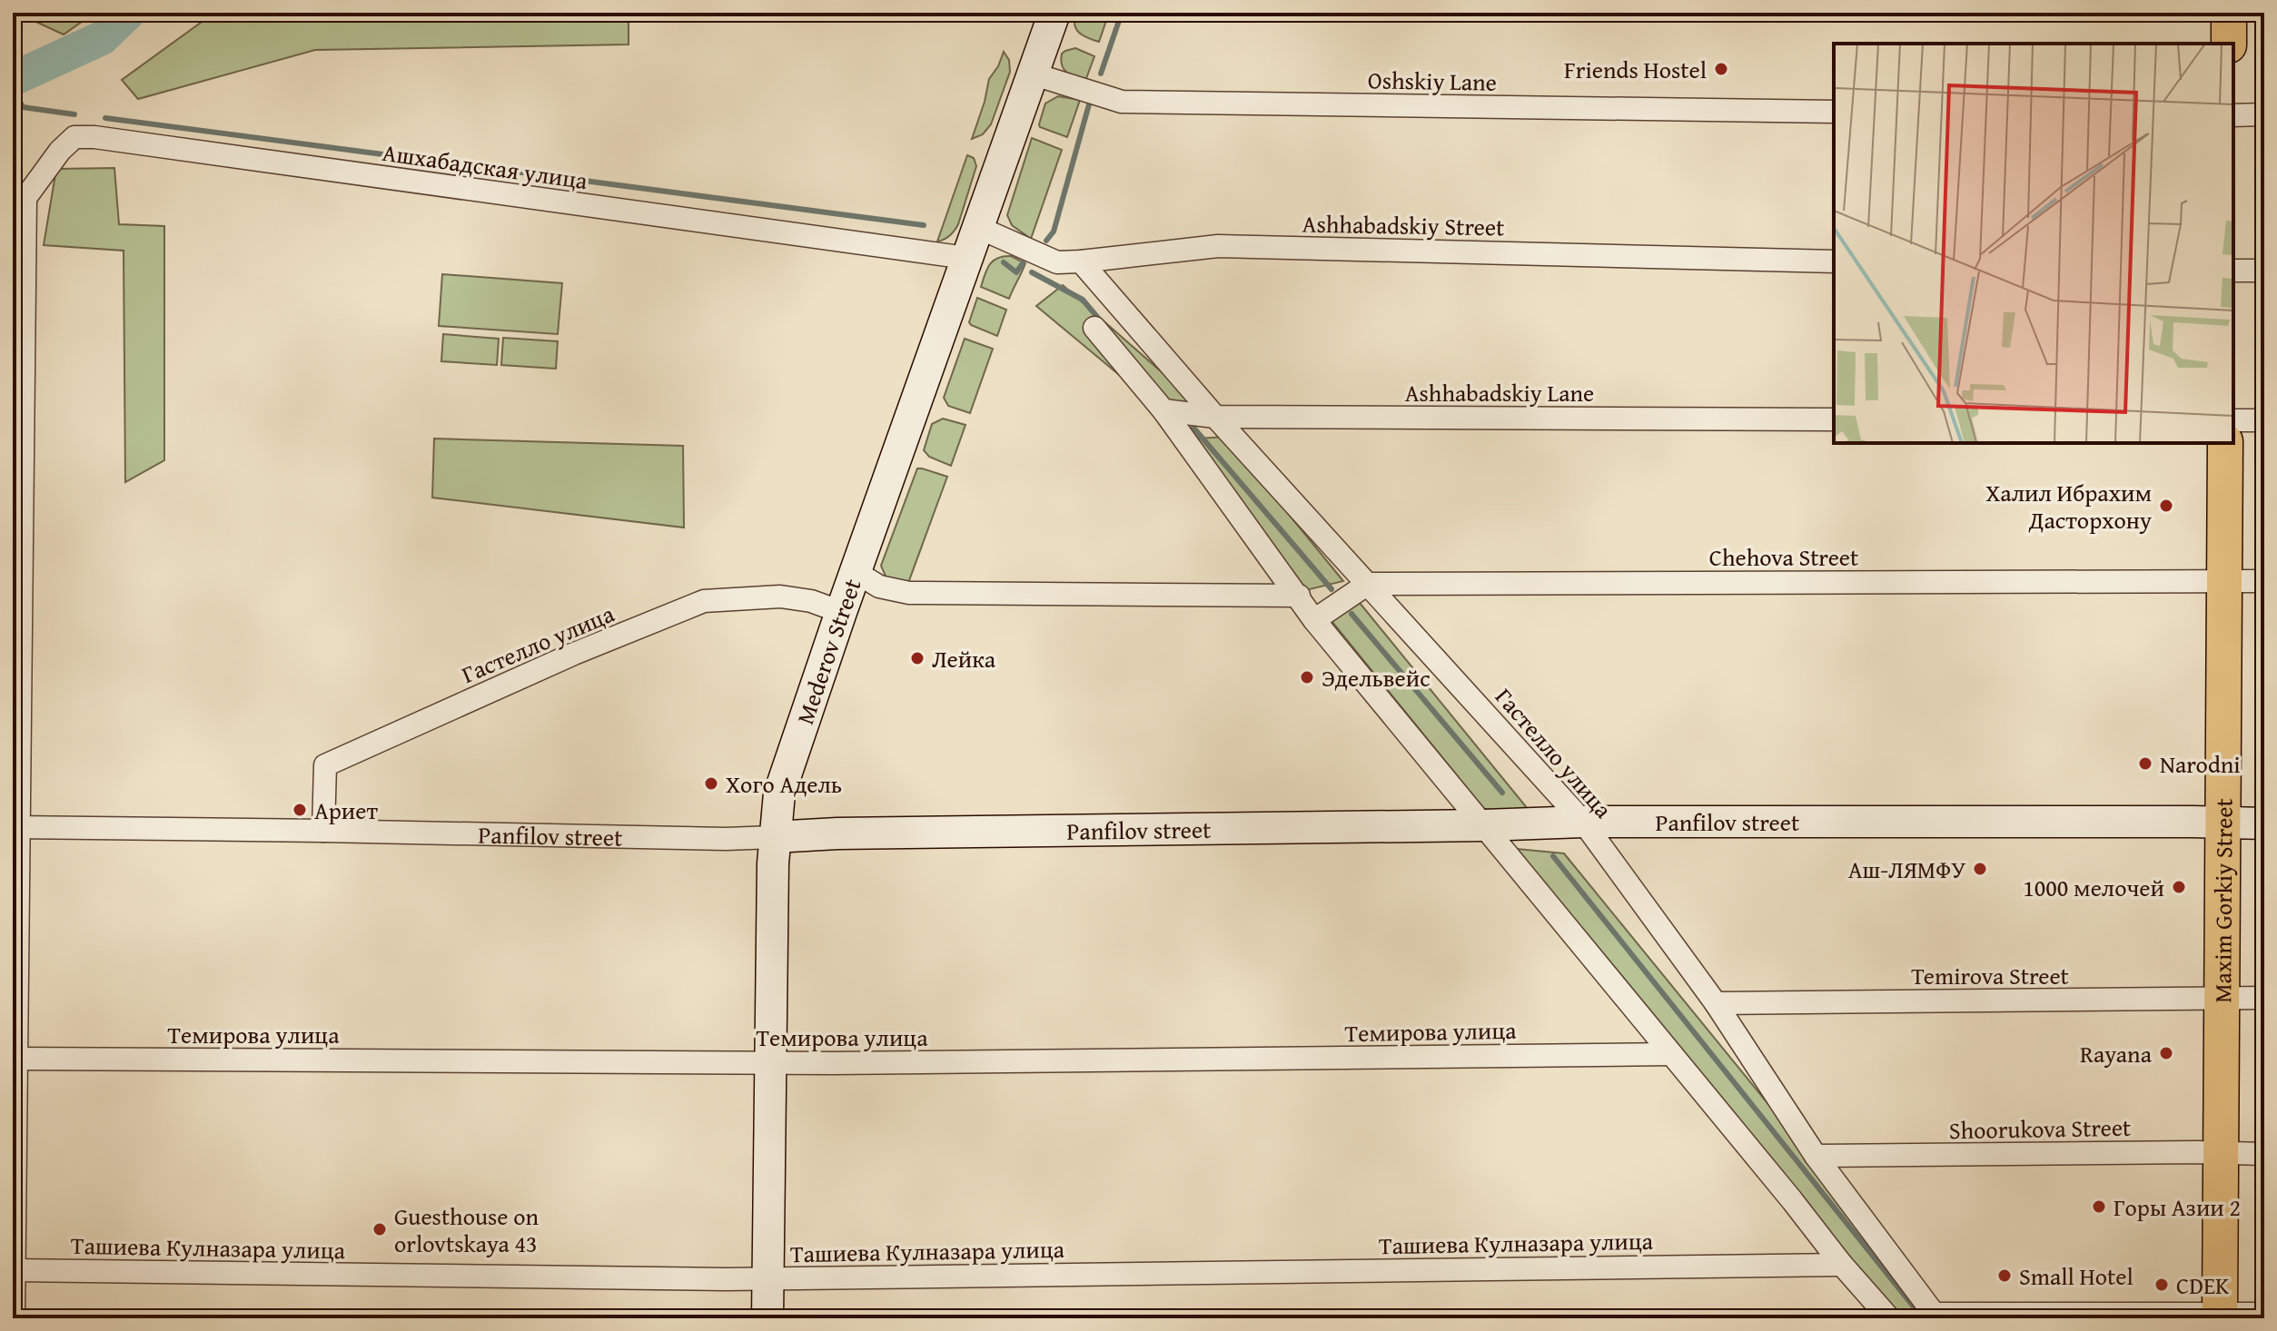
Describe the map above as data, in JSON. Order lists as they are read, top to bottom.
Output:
{
  "streets": {
    "main road": ["Maxim Gorkiy Street"],
    "street": [
      "Oshskiy Lane",
      "Ашхабадская улица",
      "Ashhabadskiy Street",
      "Ashhabadskiy Lane",
      "Chehova Street",
      "Гастелло улица",
      "Mederov Street",
      "Panfilov street",
      "Temirova Street",
      "Темирова улица",
      "Shoorukova Street",
      "Ташиева Кулназара улица"
    ]
  },
  "crossings": [
    ["Oshskiy Lane", "Mederov Street"],
    ["Ашхабадская улица", "Mederov Street"],
    ["Ashhabadskiy Street", "Гастелло улица"],
    ["Ashhabadskiy Street", "Mederov Street"],
    ["Ashhabadskiy Lane", "Гастелло улица"],
    ["Chehova Street", "Гастелло улица"],
    ["Chehova Street", "Maxim Gorkiy Street"],
    ["Гастелло улица", "Mederov Street"],
    ["Гастелло улица", "Panfilov street"],
    ["Гастелло улица", "Temirova Street"],
    ["Гастелло улица", "Shoorukova Street"],
    ["Mederov Street", "Panfilov street"],
    ["Mederov Street", "Темирова улица"],
    ["Mederov Street", "Ташиева Кулназара улица"],
    ["Panfilov street", "Maxim Gorkiy Street"],
    ["Maxim Gorkiy Street", "Temirova Street"],
    ["Maxim Gorkiy Street", "Shoorukova Street"]
  ],
  "places": [
    "Friends Hostel",
    "Халил Ибрахим Дасторхону",
    "Лейка",
    "Эдельвейс",
    "Narodni",
    "Хого Адель",
    "Ариет",
    "Аш-ЛЯМФУ",
    "1000 мелочей",
    "Rayana",
    "Горы Азии 2",
    "Guesthouse on orlovtskaya 43",
    "Small Hotel",
    "CDEK"
  ]
}
